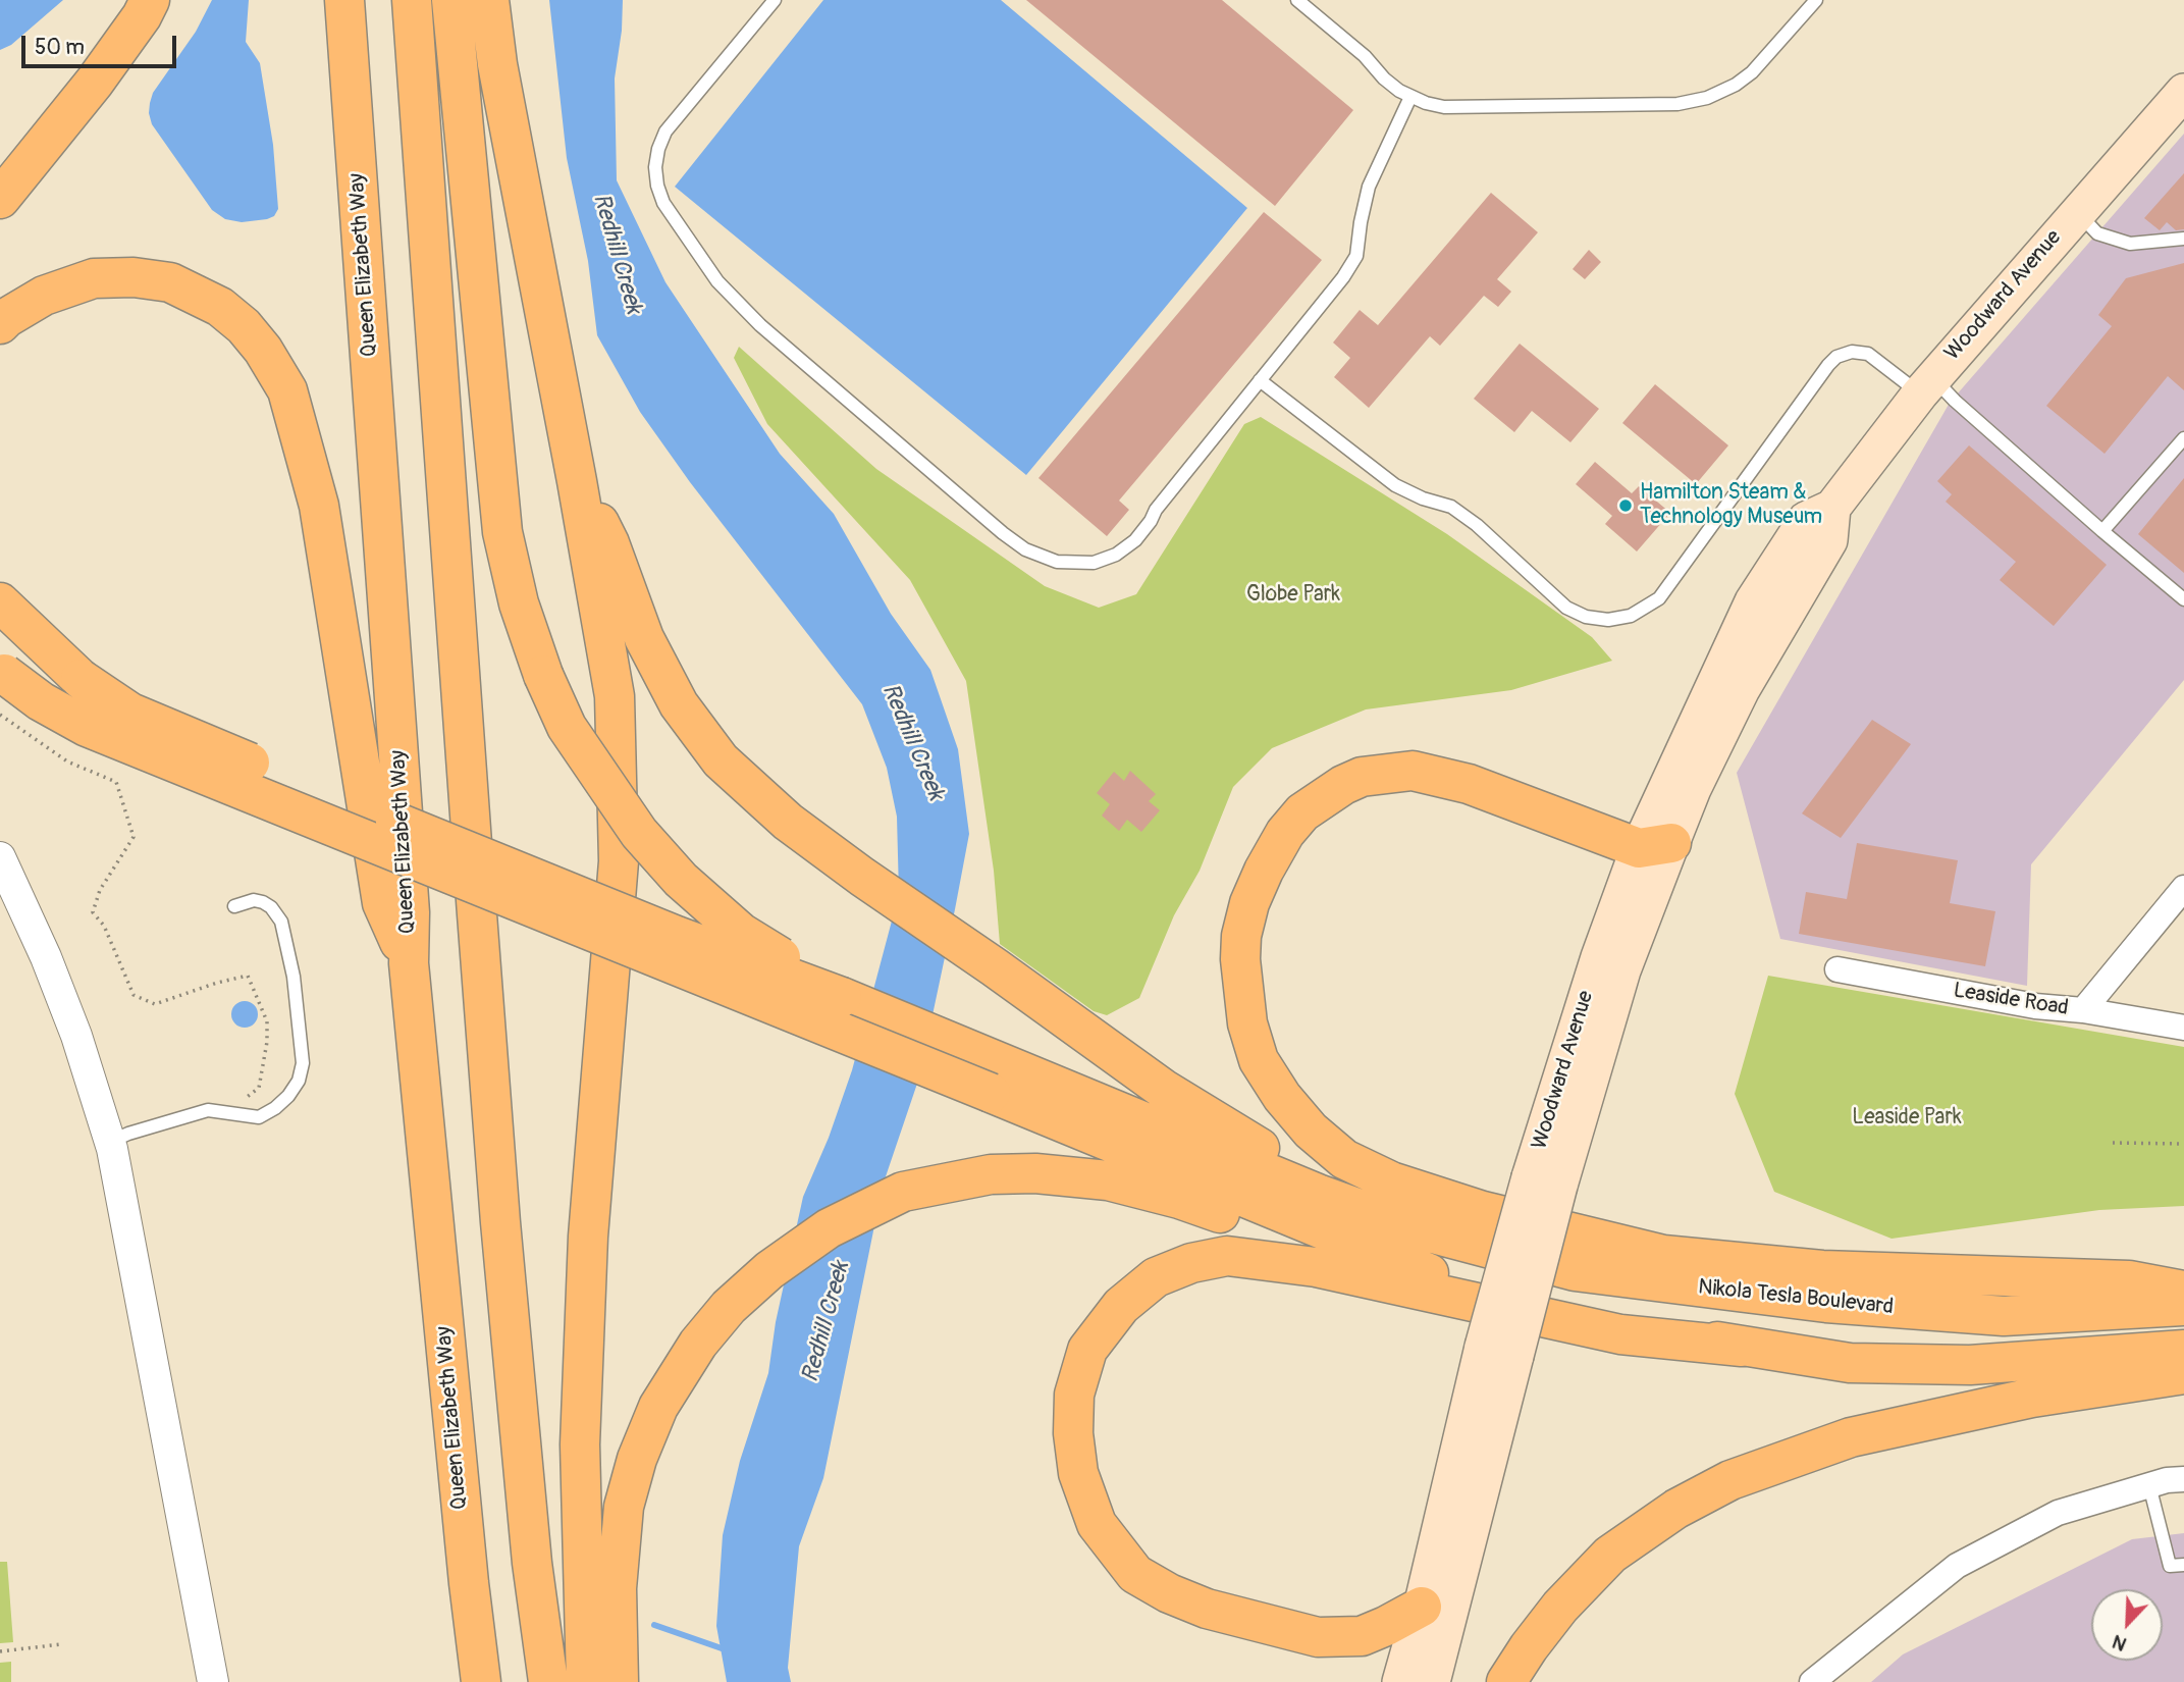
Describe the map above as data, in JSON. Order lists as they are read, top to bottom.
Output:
{
  "streets": {
    "highway": ["Queen Elizabeth Way", "Nikola Tesla Boulevard"],
    "main road": ["Woodward Avenue"],
    "street": ["Leaside Road"]
  },
  "water": ["Redhill Creek"],
  "parks": ["Globe Park", "Leaside Park"],
  "places": ["Hamilton Steam & Technology Museum"],
  "scale_bar": "50 m",
  "north": "bottom left"
}
